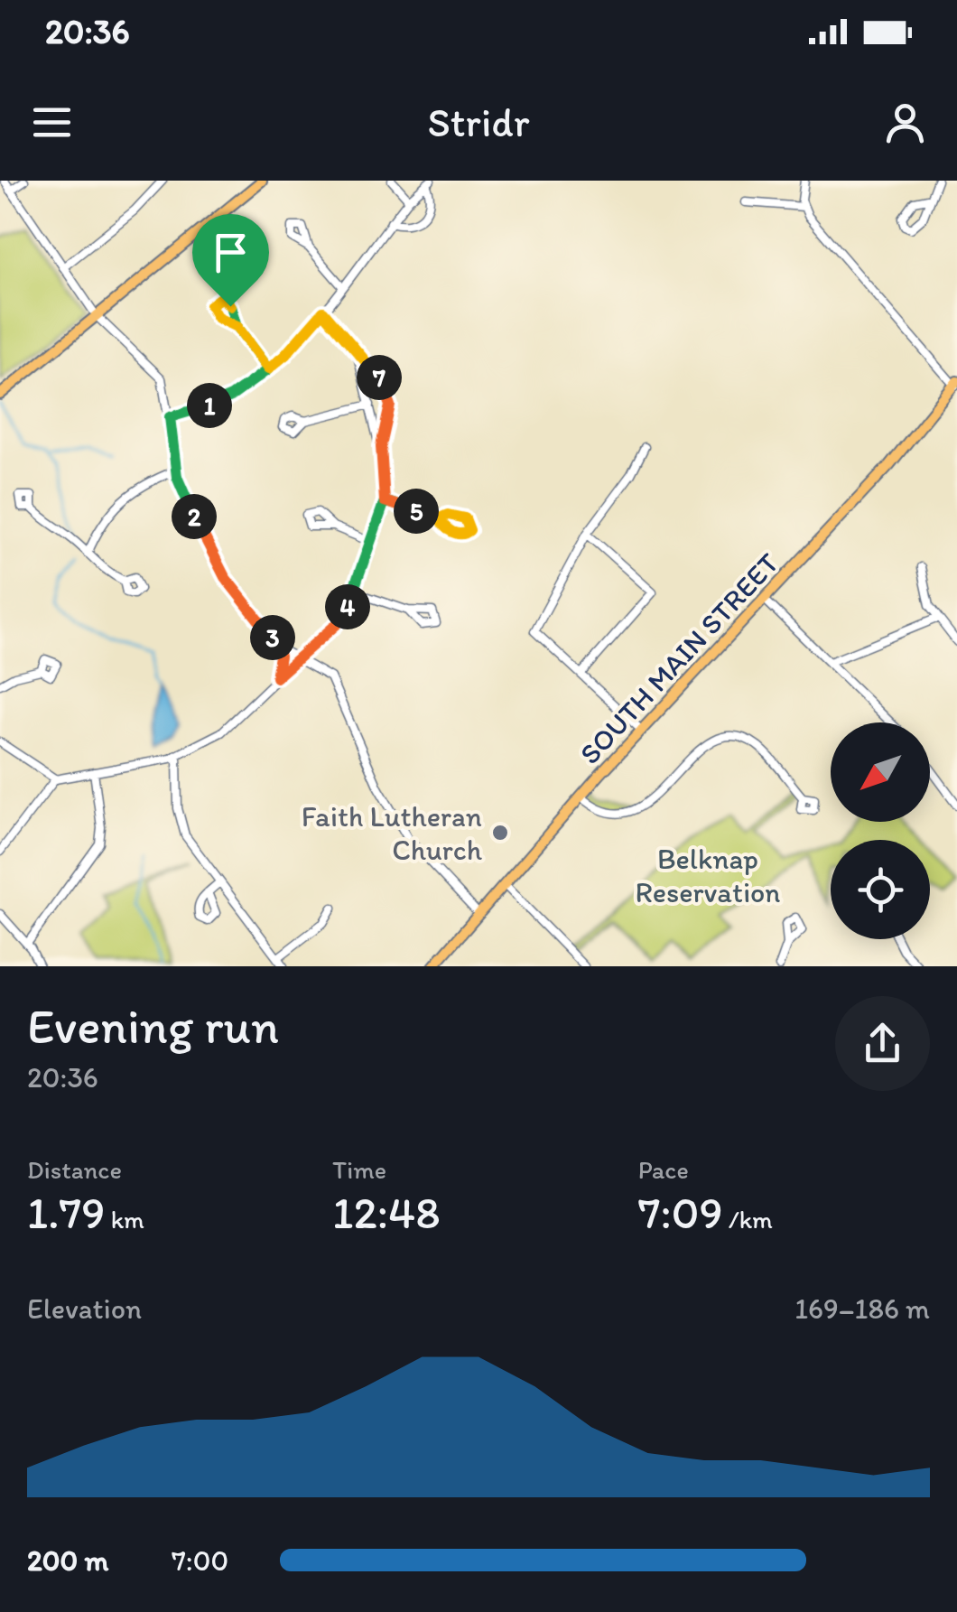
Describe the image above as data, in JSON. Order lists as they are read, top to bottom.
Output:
{
  "streets": {
    "main road": ["SOUTH MAIN STREET"]
  },
  "parks": ["Belknap Reservation"],
  "places": ["Faith Lutheran Church"],
  "north": "bottom left",
  "page": {
    "status": "20:36",
    "header": "Stridr",
    "pins": [
      "7",
      "1",
      "5",
      "2",
      "4",
      "3"
    ],
    "heading": ["Evening run", "20:36"],
    "stats": [
      ["Distance", "1.79 km"],
      ["Time", "12:48"],
      ["Pace", "7:09 /km"]
    ],
    "chart": ["Elevation", "169–186 m"],
    "list": [
      {
        "name": "200 m",
        "note": "7:00"
      }
    ]
  }
}
